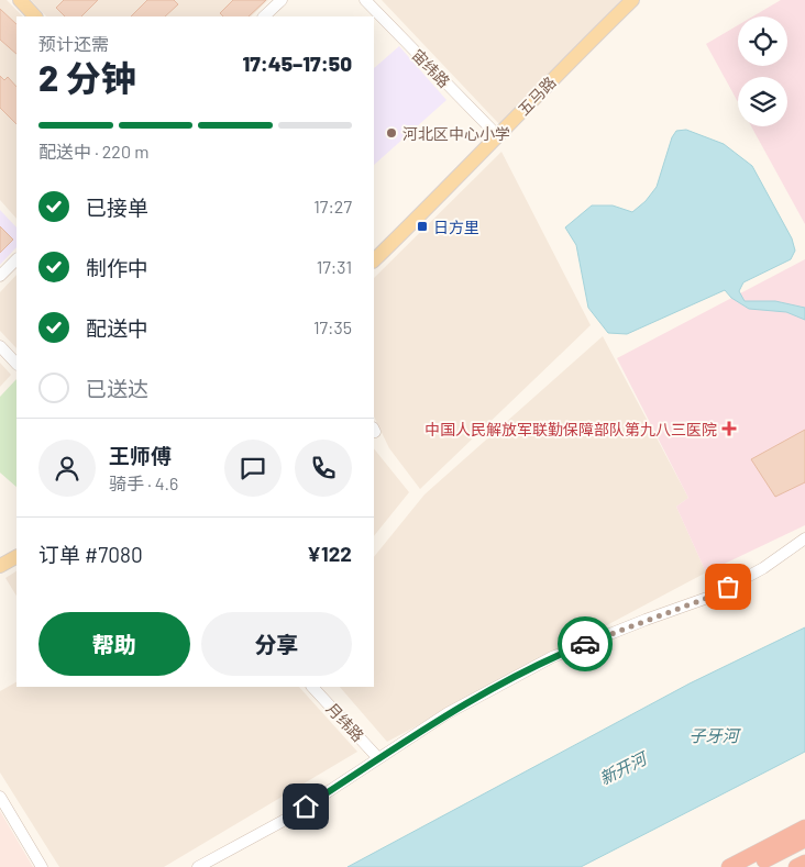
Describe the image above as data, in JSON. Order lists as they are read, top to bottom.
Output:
{
  "streets": {
    "main road": ["五马路"],
    "street": ["宙纬路", "月纬路"]
  },
  "crossings": [
    ["宙纬路", "五马路"]
  ],
  "water": ["子牙河", "新开河"],
  "places": {
    "other": ["河北区中心小学"],
    "transit": ["日方里"],
    "health": ["中国人民解放军联勤保障部队第九八三医院"]
  },
  "page": {
    "heading": ["2 分钟", "预计还需", "17:45–17:50"],
    "panel": [
      "王师傅",
      "骑手 · 4.6",
      "订单 #7080",
      "¥122"
    ],
    "bar": "配送中 · 220 m",
    "list": [
      ["已接单", "17:27"],
      ["制作中", "17:31"],
      ["配送中", "17:35"],
      "已送达"
    ],
    "buttons": ["帮助", "分享"]
  }
}
